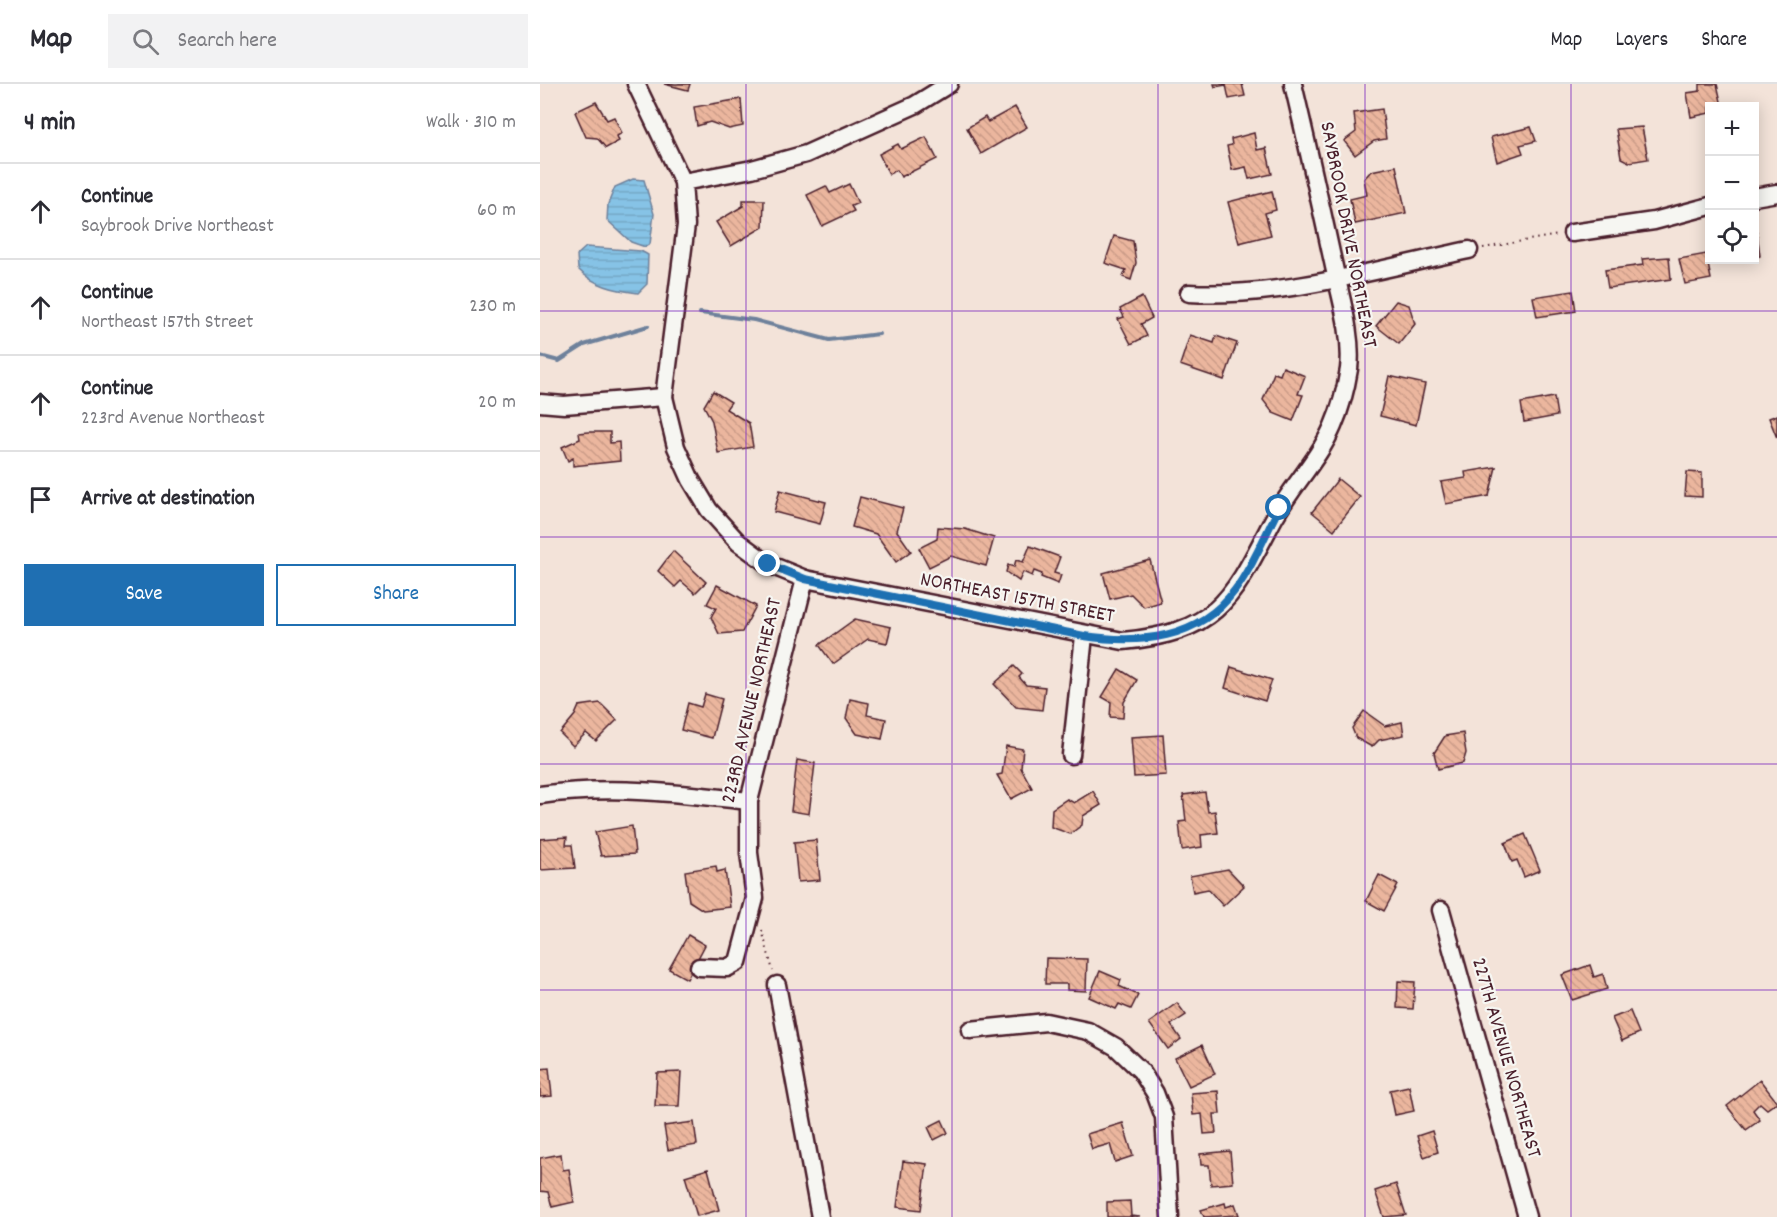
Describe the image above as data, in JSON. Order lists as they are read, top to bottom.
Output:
{
  "streets": {
    "street": [
      "SAYBROOK DRIVE NORTHEAST",
      "NORTHEAST 157TH STREET",
      "223RD AVENUE NORTHEAST",
      "227TH AVENUE NORTHEAST"
    ]
  },
  "crossings": [
    ["SAYBROOK DRIVE NORTHEAST", "NORTHEAST 157TH STREET"],
    ["NORTHEAST 157TH STREET", "223RD AVENUE NORTHEAST"]
  ],
  "page": {
    "header": "Map",
    "search": "Search here",
    "nav": ["Map", "Layers", "Share"],
    "heading": ["4 min", "Walk · 310 m"],
    "map_buttons": ["+", "−"],
    "list": [
      ["Continue", "Saybrook Drive Northeast", "60 m"],
      ["Continue", "Northeast 157th Street", "230 m"],
      ["Continue", "223rd Avenue Northeast", "20 m"],
      "Arrive at destination"
    ],
    "buttons": ["Save", "Share"]
  }
}
